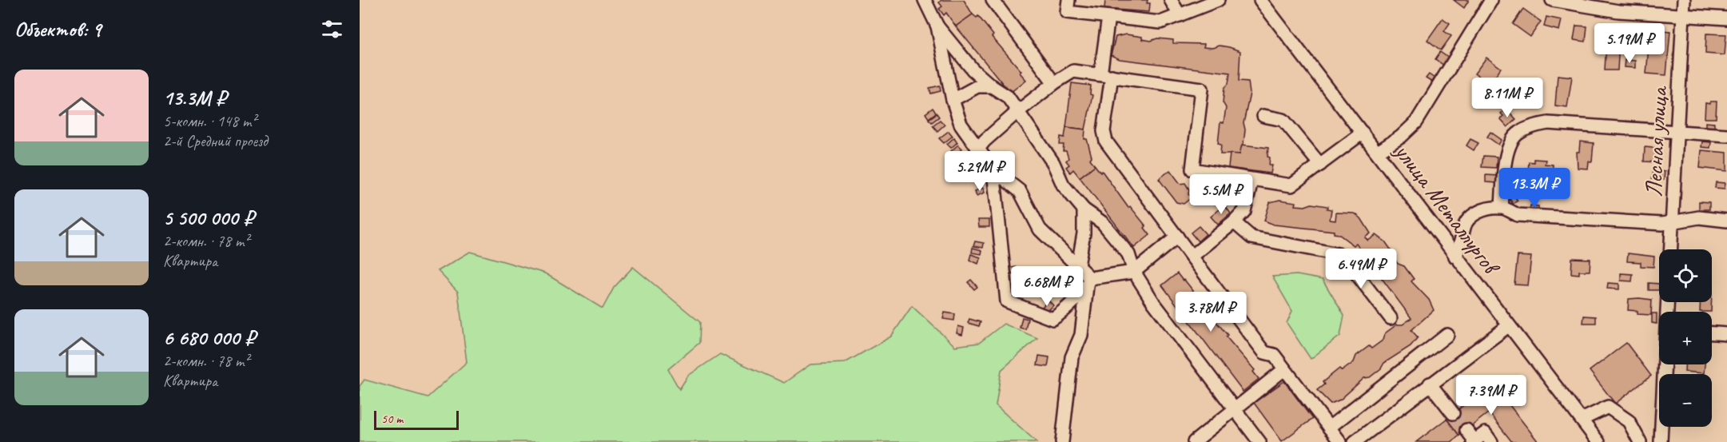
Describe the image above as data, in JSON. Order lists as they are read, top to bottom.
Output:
{
  "streets": {
    "street": ["Лесная улица", "улица Металлургов"]
  },
  "scale_bar": "50 m",
  "page": {
    "heading": "Объектов: 9",
    "price": [
      "5.19M ₽",
      "8.11M ₽",
      "5.29M ₽",
      "13.3M ₽",
      "5.5M ₽",
      "6.49M ₽",
      "6.68M ₽",
      "3.78M ₽",
      "7.39M ₽"
    ],
    "list": [
      {
        "name": "13.3M ₽",
        "note": "5-комн. · 148 m² · 2-й Средний проезд"
      },
      {
        "name": "5 500 000 ₽",
        "note": "2-комн. · 78 m² · Квартира"
      },
      {
        "name": "6 680 000 ₽",
        "note": "2-комн. · 78 m² · Квартира"
      }
    ],
    "map_buttons": ["+", "−"],
    "scale": "50 m"
  }
}
